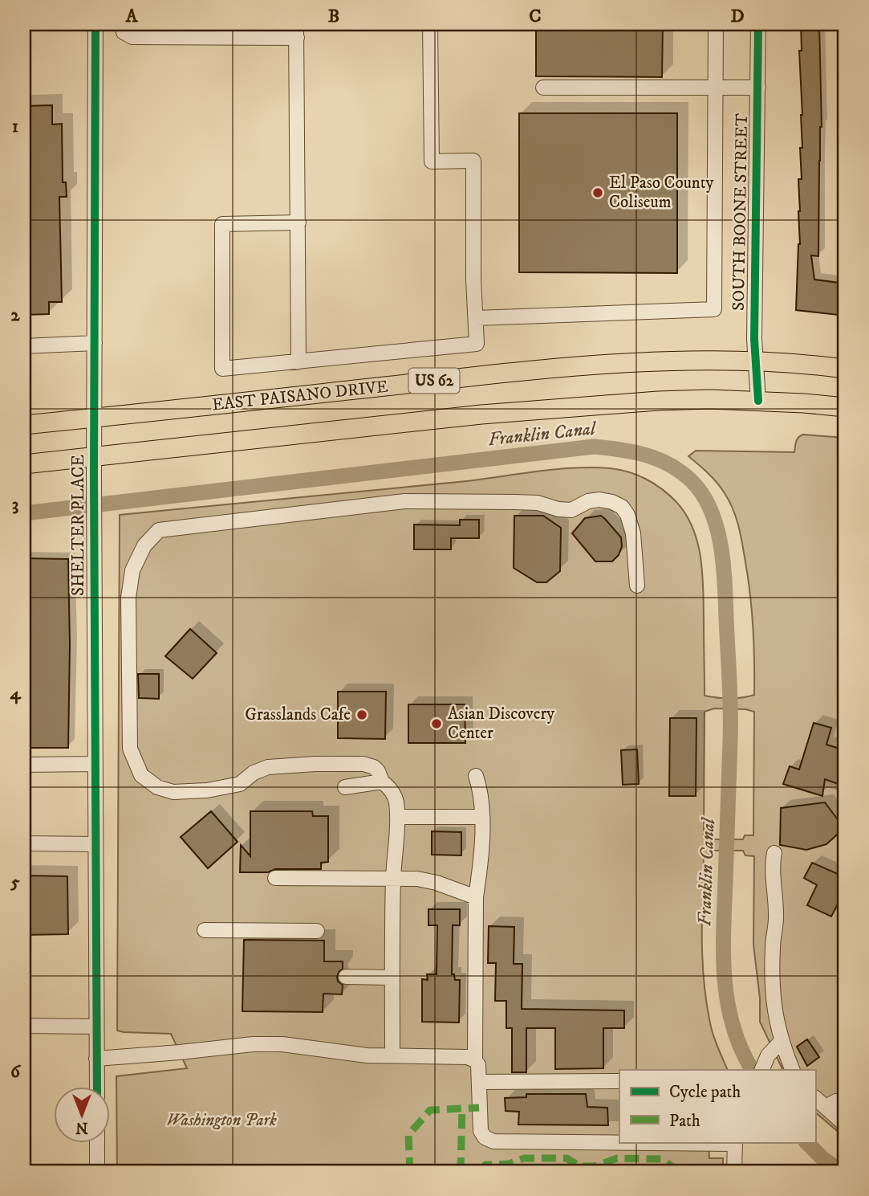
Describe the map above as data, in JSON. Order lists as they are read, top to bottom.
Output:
{
  "streets": {
    "main road": ["US 62", "EAST PAISANO DRIVE"],
    "street": ["SOUTH BOONE STREET", "SHELTER PLACE"]
  },
  "crossings": [
    ["SOUTH BOONE STREET", "US 62"],
    ["SOUTH BOONE STREET", "EAST PAISANO DRIVE"],
    ["US 62", "SHELTER PLACE"],
    ["EAST PAISANO DRIVE", "SHELTER PLACE"]
  ],
  "water": ["Franklin Canal"],
  "parks": ["Washington Park"],
  "places": ["El Paso County Coliseum", "Grasslands Cafe", "Asian Discovery Center"],
  "legend": ["Cycle path", "Path"],
  "north": "bottom",
  "grid": {
    "columns": [
      "A",
      "B",
      "C",
      "D"
    ],
    "rows": [
      "1",
      "2",
      "3",
      "4",
      "5",
      "6"
    ]
  }
}
